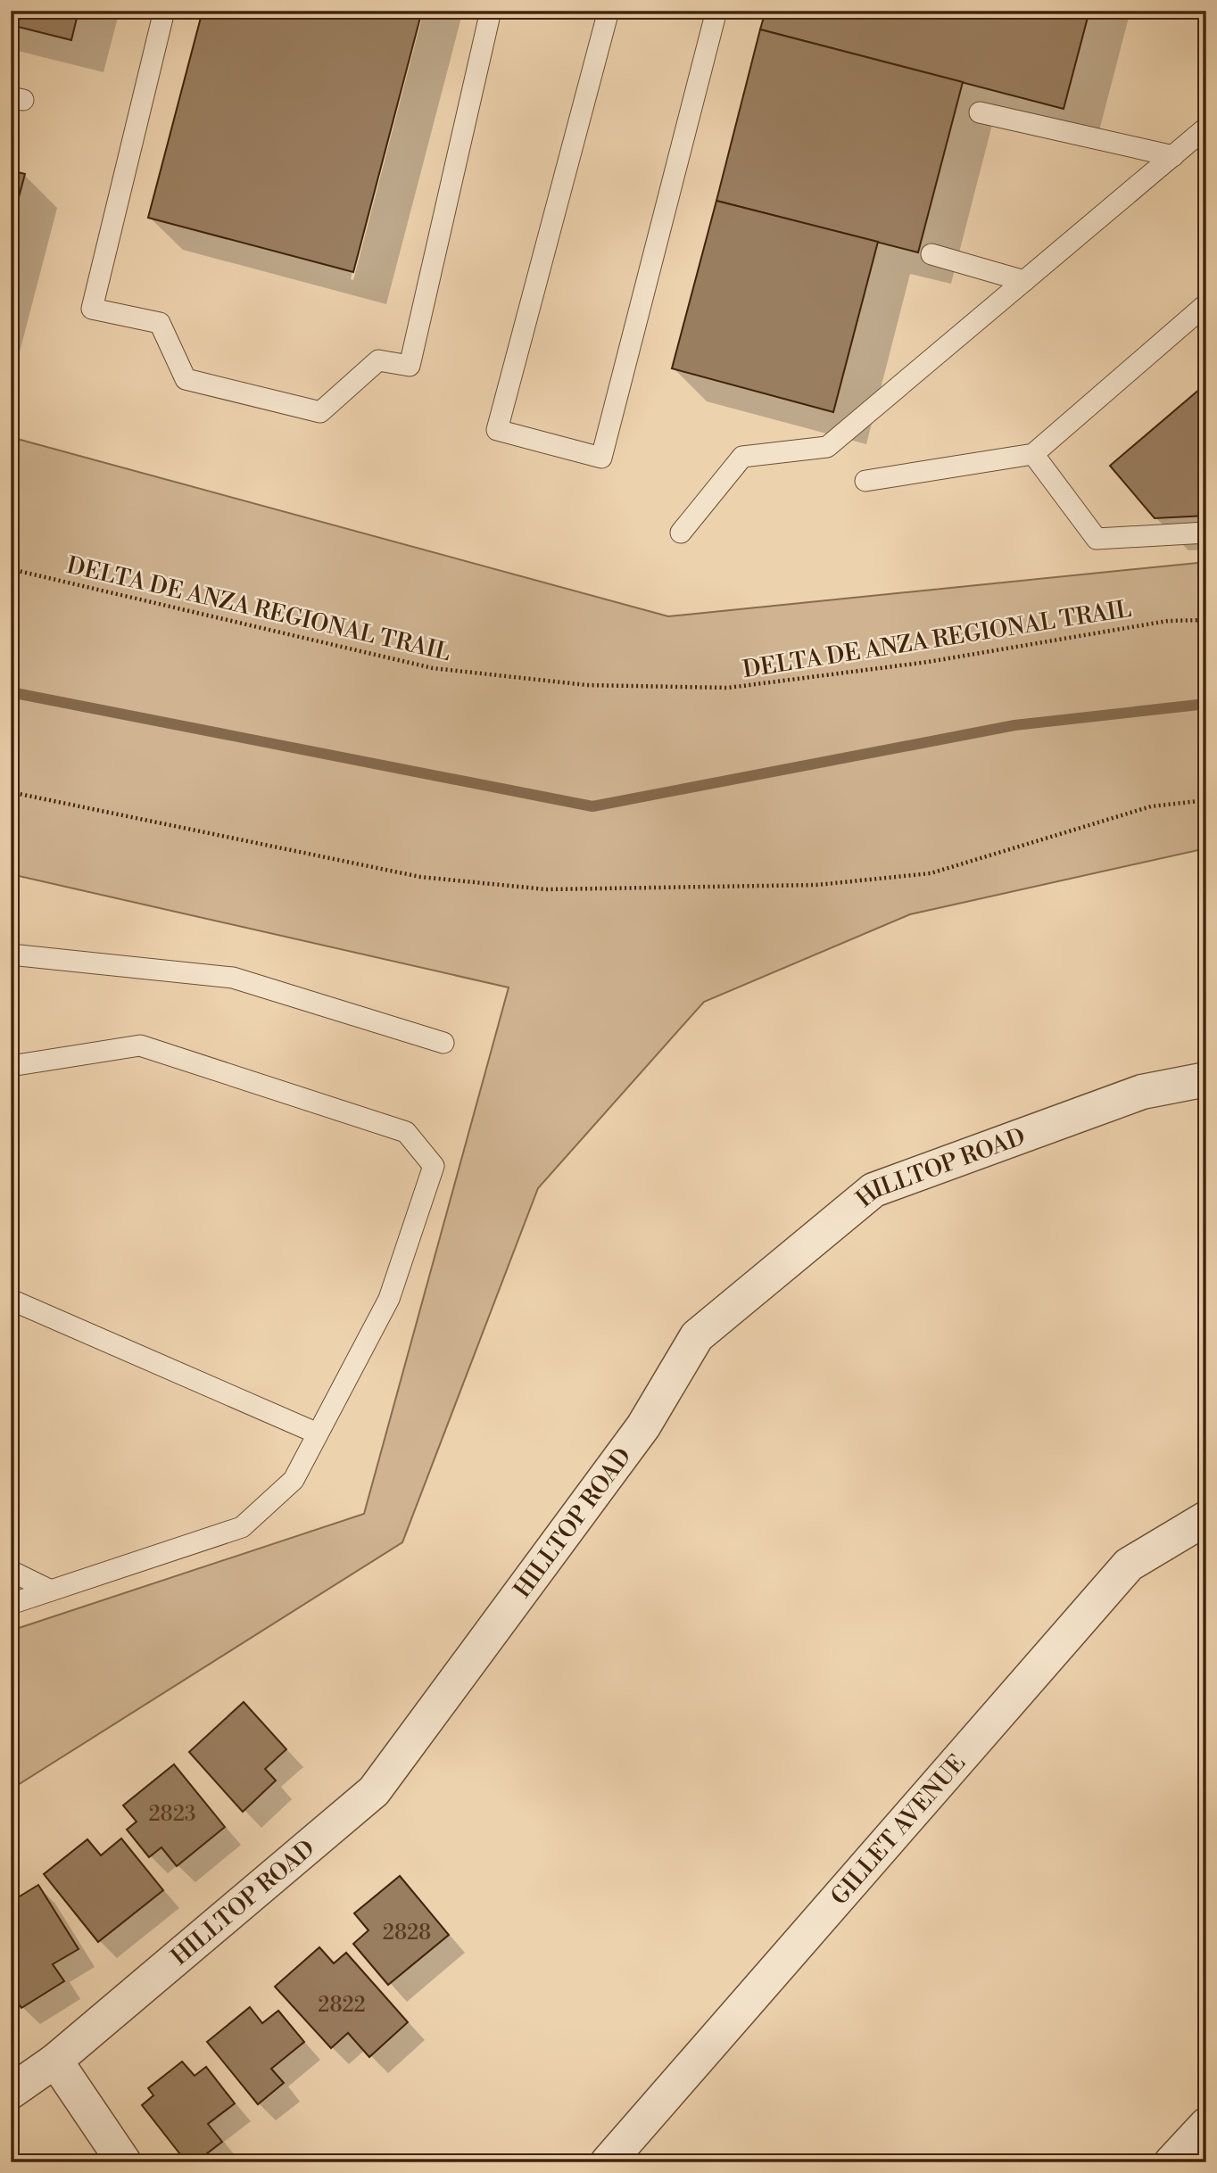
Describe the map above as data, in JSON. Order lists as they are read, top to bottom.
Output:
{
  "streets": {
    "street": ["HILLTOP ROAD", "GILLET AVENUE"],
    "path": ["DELTA DE ANZA REGIONAL TRAIL"]
  },
  "house_numbers": ["2823", "2828", "2822"]
}
